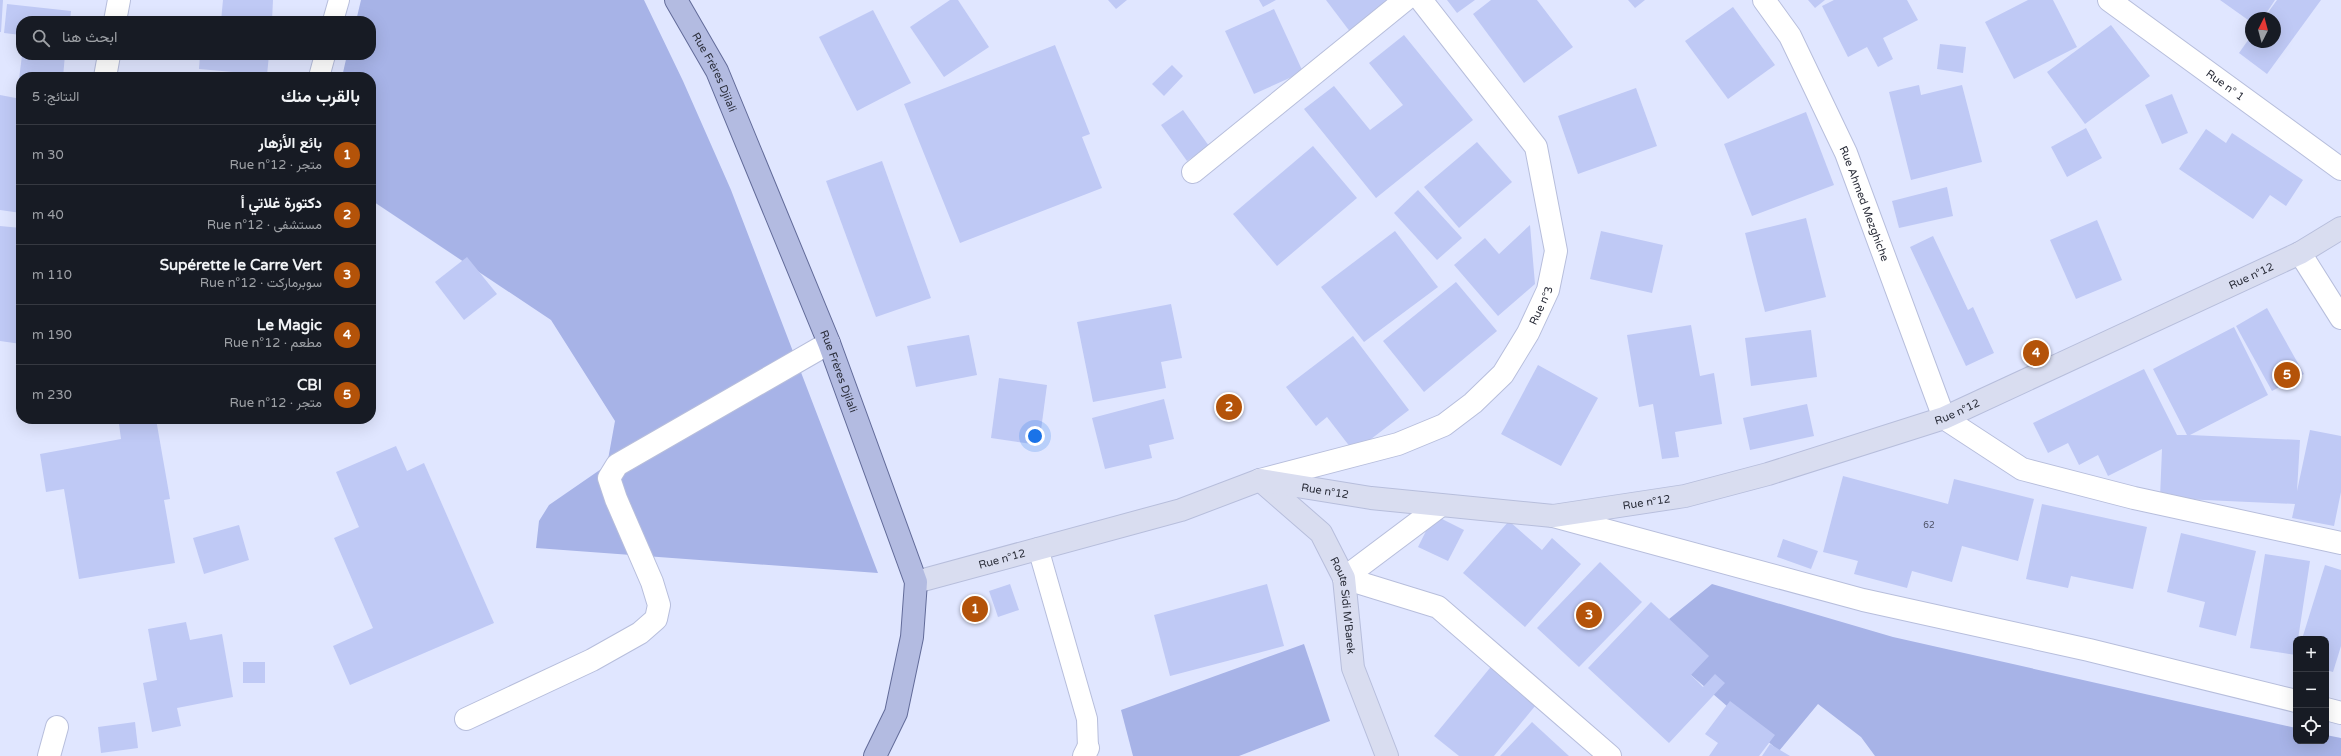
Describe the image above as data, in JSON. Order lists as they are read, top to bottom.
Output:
{
  "streets": {
    "main road": ["Rue Frères Djilali", "Rue n°12", "Route Sidi M'Barek"],
    "street": ["Rue n° 1", "Rue Ahmed Mezghiche", "Rue n°3"]
  },
  "crossings": [
    ["Rue Frères Djilali", "Rue n°12"],
    ["Rue Ahmed Mezghiche", "Rue n°12"],
    ["Rue n°12", "Rue n°3"],
    ["Rue n°12", "Route Sidi M'Barek"],
    ["Rue n°3", "Route Sidi M'Barek"]
  ],
  "house_numbers": ["62"],
  "north": "top",
  "page": {
    "search": "ابحث هنا",
    "heading": ["بالقرب منك", "النتائج: 5"],
    "list": [
      {
        "mark": "1",
        "name": "بائع الأزهار",
        "note": "متجر · Rue n°12",
        "value": "30 m"
      },
      {
        "mark": "2",
        "name": "دكتورة غلاتي أ",
        "note": "مستشفى · Rue n°12",
        "value": "40 m"
      },
      {
        "mark": "3",
        "name": "Supérette le Carre Vert",
        "note": "سوبرماركت · Rue n°12",
        "value": "110 m"
      },
      {
        "mark": "4",
        "name": "Le Magic",
        "note": "مطعم · Rue n°12",
        "value": "190 m"
      },
      {
        "mark": "5",
        "name": "CBI",
        "note": "متجر · Rue n°12",
        "value": "230 m"
      }
    ],
    "pins": [
      "4",
      "5",
      "2",
      "1",
      "3"
    ],
    "map_buttons": ["+", "−"]
  }
}
